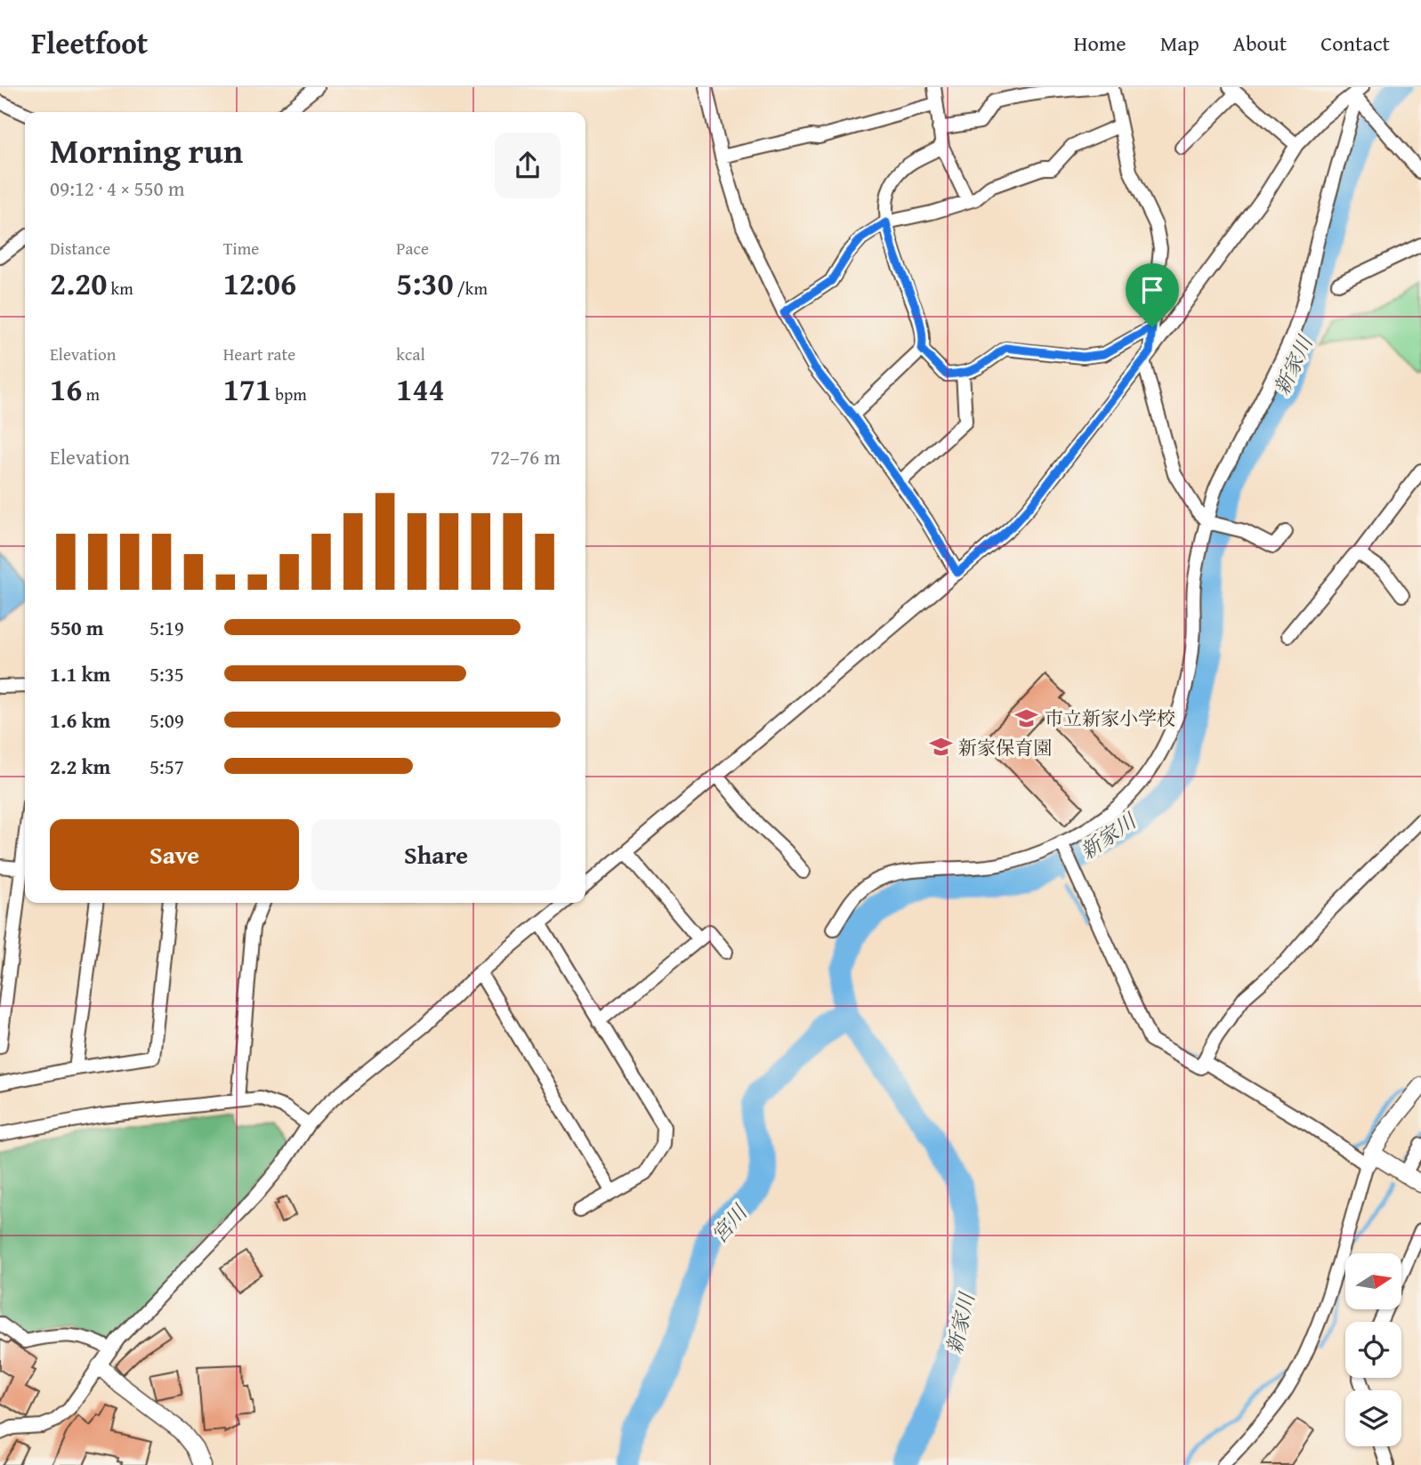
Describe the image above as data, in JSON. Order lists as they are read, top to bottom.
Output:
{
  "water": ["新家川", "宮川"],
  "places": {
    "school or university": ["市立新家小学校", "新家保育園"]
  },
  "north": "right",
  "page": {
    "header": "Fleetfoot",
    "nav": [
      "Home",
      "Map",
      "About",
      "Contact"
    ],
    "heading": ["Morning run", "09:12 · 4 × 550 m"],
    "stats": [
      ["Distance", "2.20 km"],
      ["Time", "12:06"],
      ["Pace", "5:30 /km"],
      ["Elevation", "16 m"],
      ["Heart rate", "171 bpm"],
      ["kcal", "144"]
    ],
    "chart": ["Elevation", "72–76 m"],
    "list": [
      {
        "name": "550 m",
        "note": "5:19"
      },
      {
        "name": "1.1 km",
        "note": "5:35"
      },
      {
        "name": "1.6 km",
        "note": "5:09"
      },
      {
        "name": "2.2 km",
        "note": "5:57"
      }
    ],
    "buttons": ["Save", "Share"]
  }
}
